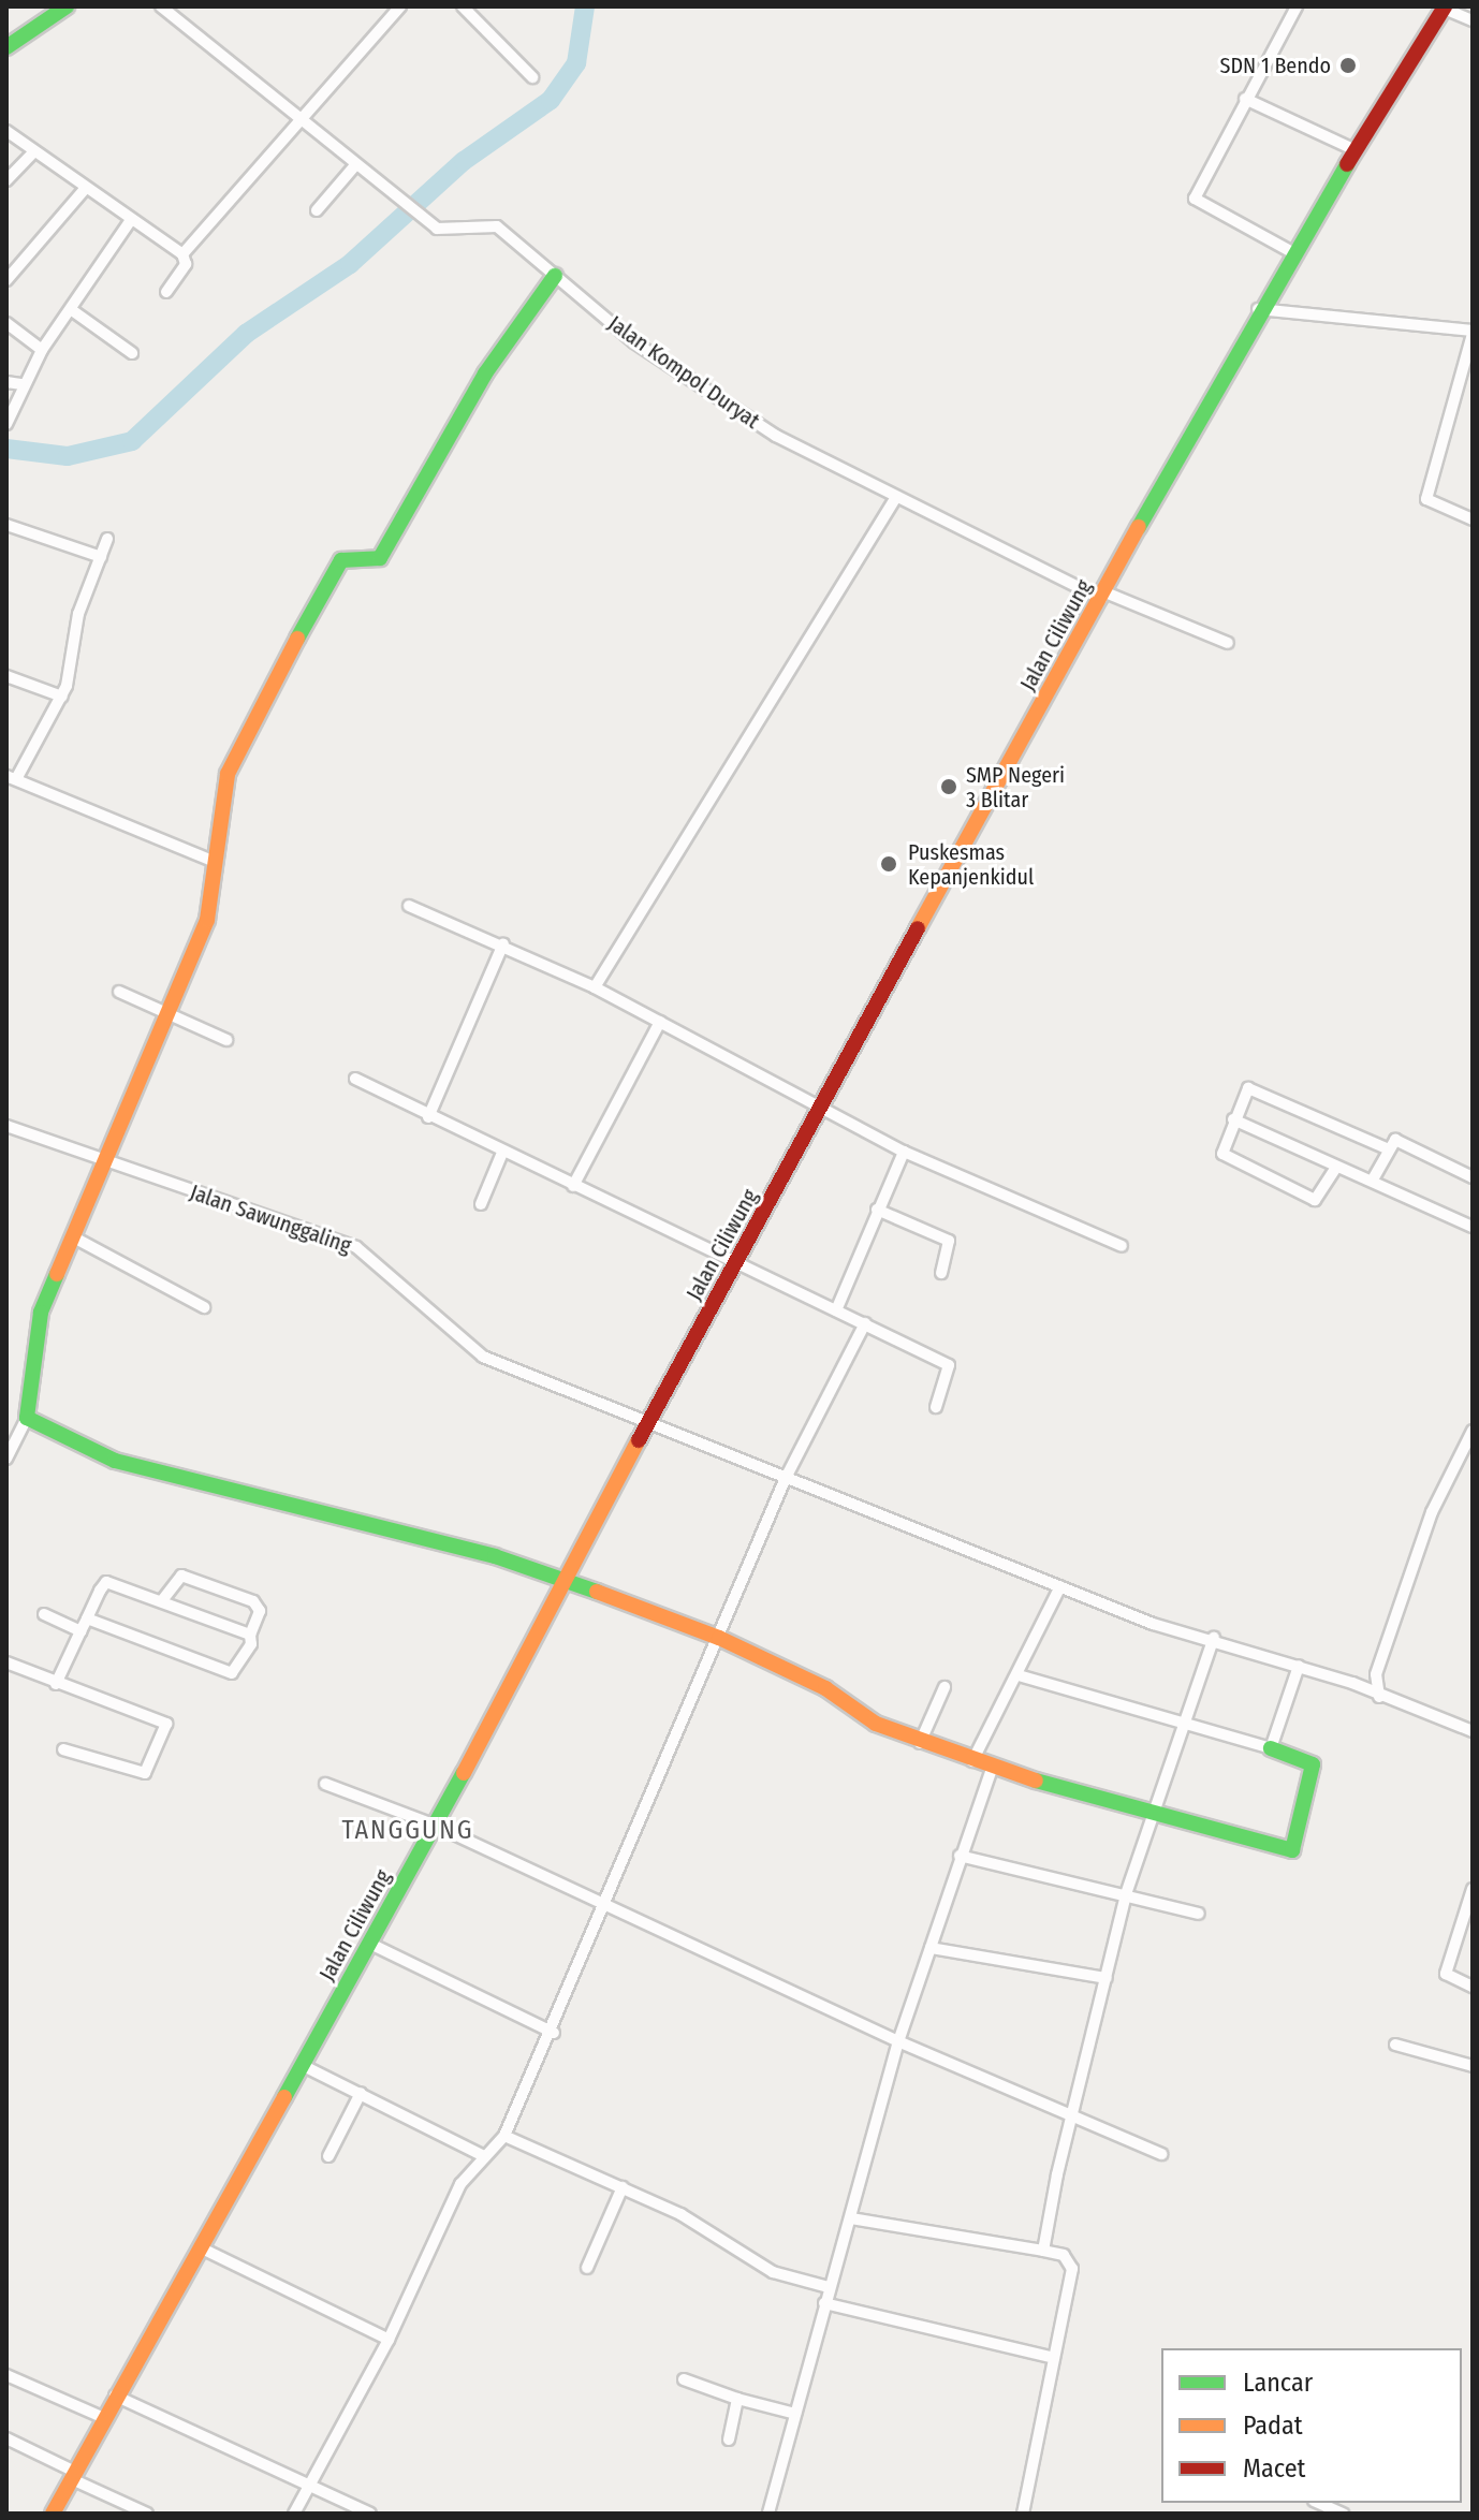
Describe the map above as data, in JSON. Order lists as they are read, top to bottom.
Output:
{
  "streets": {
    "main road": ["Jalan Ciliwung"],
    "street": ["Jalan Kompol Duryat", "Jalan Sawunggaling"]
  },
  "crossings": [
    ["Jalan Kompol Duryat", "Jalan Ciliwung"],
    ["Jalan Ciliwung", "Jalan Sawunggaling"]
  ],
  "districts": ["TANGGUNG"],
  "places": ["SDN 1 Bendo", "SMP Negeri 3 Blitar", "Puskesmas Kepanjenkidul"],
  "legend": ["Lancar", "Padat", "Macet"]
}
